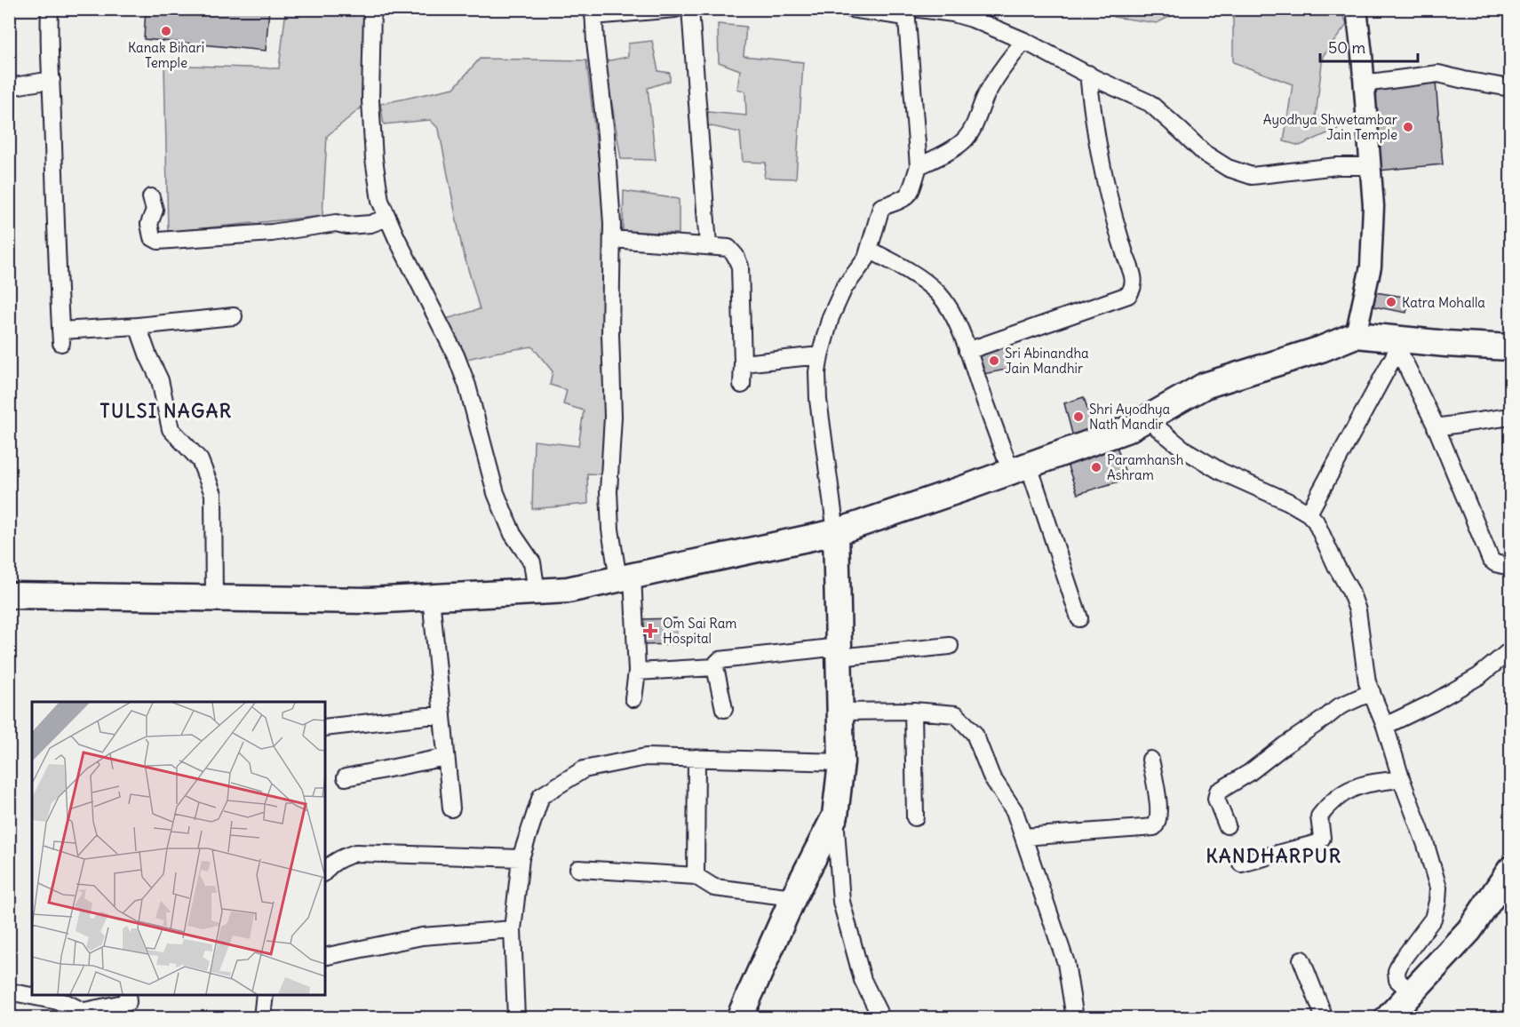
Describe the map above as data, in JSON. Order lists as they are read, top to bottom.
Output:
{
  "districts": ["TULSI NAGAR", "KANDHARPUR"],
  "places": {
    "other": [
      "Kanak Bihari Temple",
      "Ayodhya Shwetambar Jain Temple",
      "Katra Mohalla",
      "Sri Abinandha Jain Mandhir",
      "Shri Ayodhya Nath Mandir",
      "Paramhansh Ashram"
    ],
    "health": ["Om Sai Ram Hospital"]
  },
  "scale_bar": "50 m"
}
